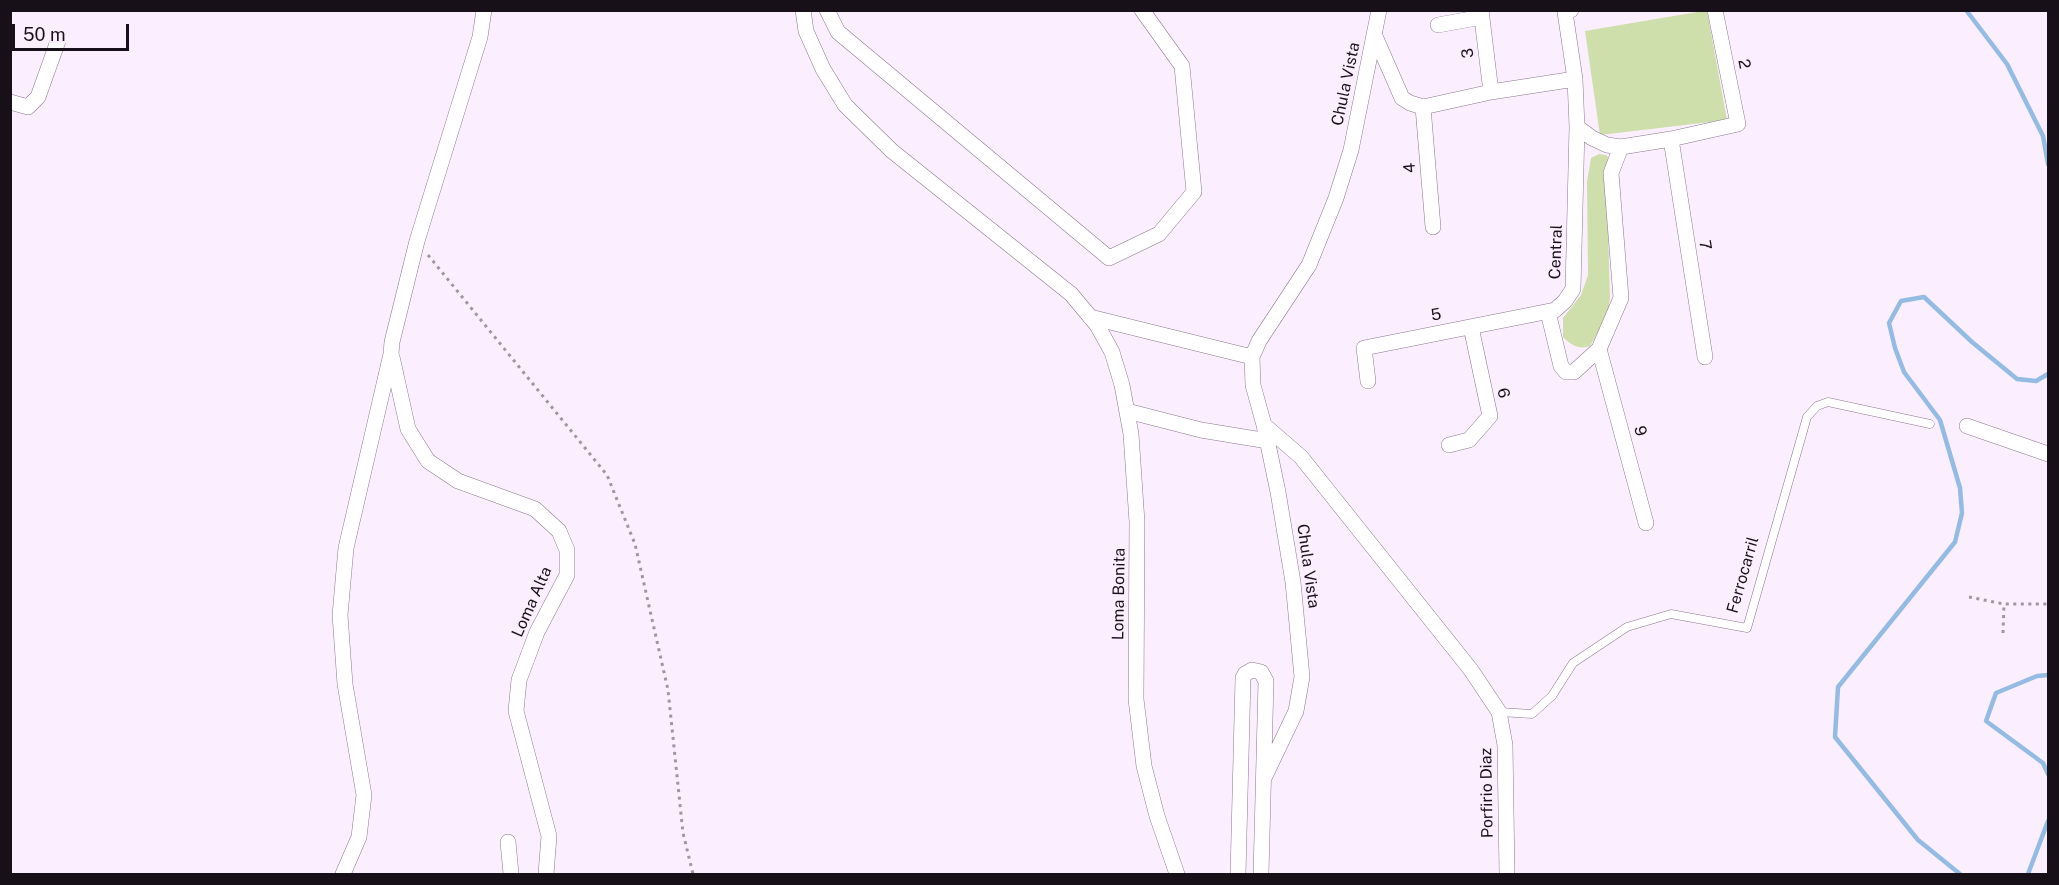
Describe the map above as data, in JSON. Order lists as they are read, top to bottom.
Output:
{
  "streets": {
    "street": [
      "3",
      "2",
      "Chula Vista",
      "4",
      "7",
      "Central",
      "5",
      "6",
      "9",
      "Loma Bonita",
      "Loma Alta",
      "Porfirio Diaz"
    ],
    "lane": ["Ferrocarril"]
  },
  "crossings": [
    ["2", "7"],
    ["Central", "5"],
    ["5", "6"],
    ["Ferrocarril", "Porfirio Diaz"]
  ],
  "scale_bar": "50 m"
}
